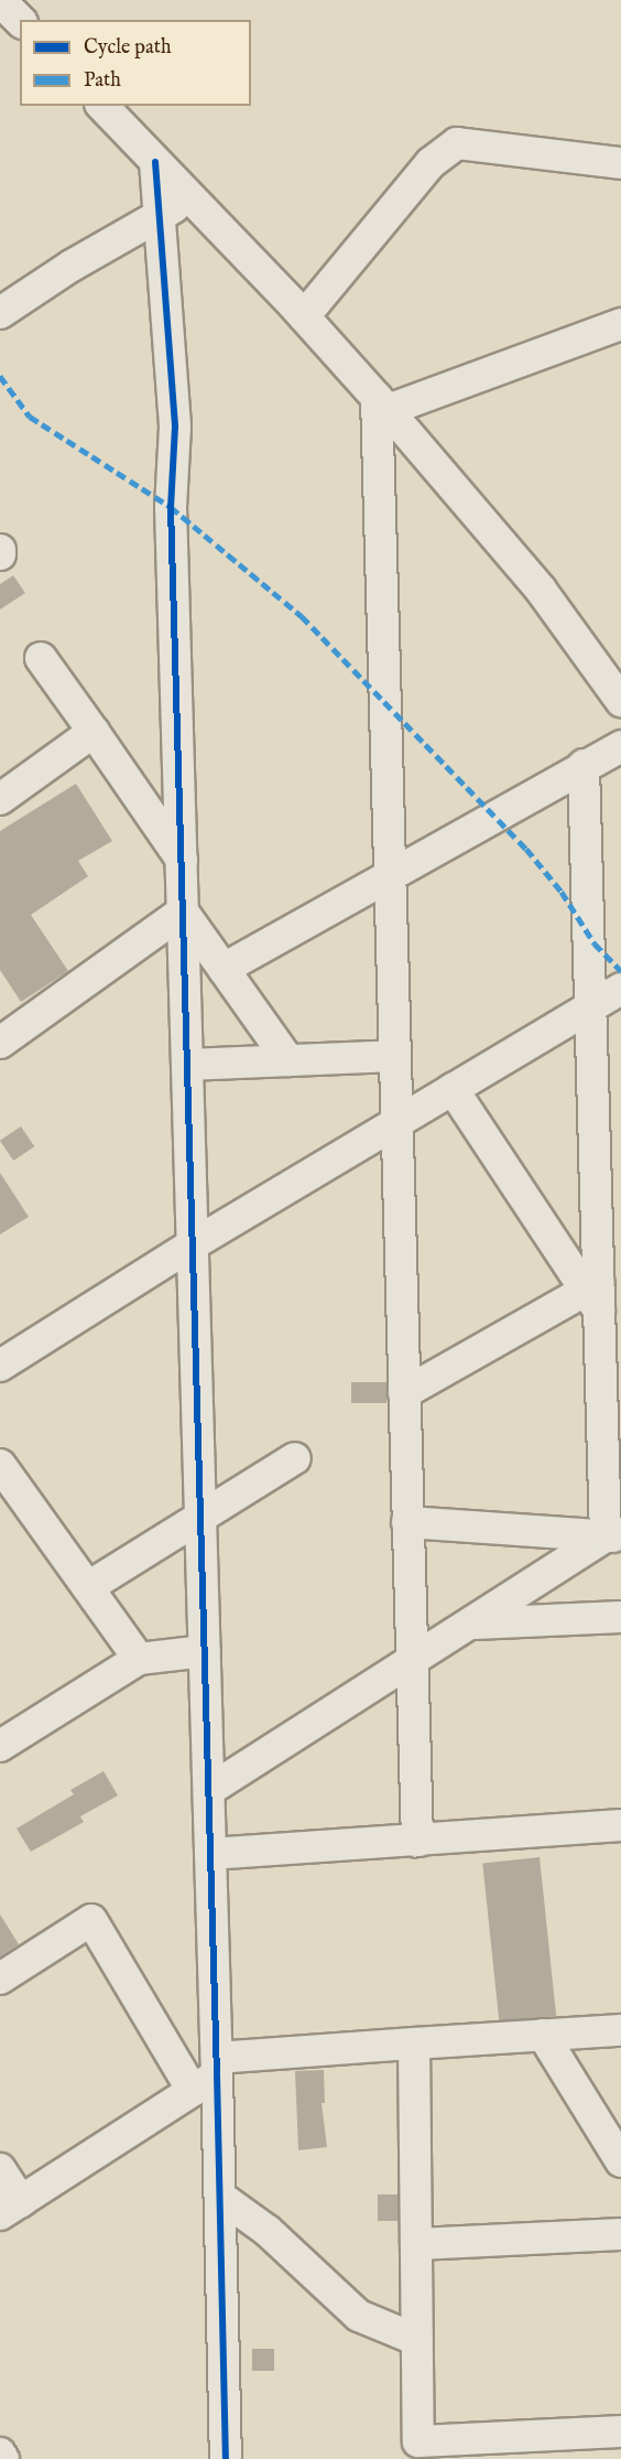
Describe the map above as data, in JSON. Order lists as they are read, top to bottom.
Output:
{
  "legend": ["Cycle path", "Path"]
}
